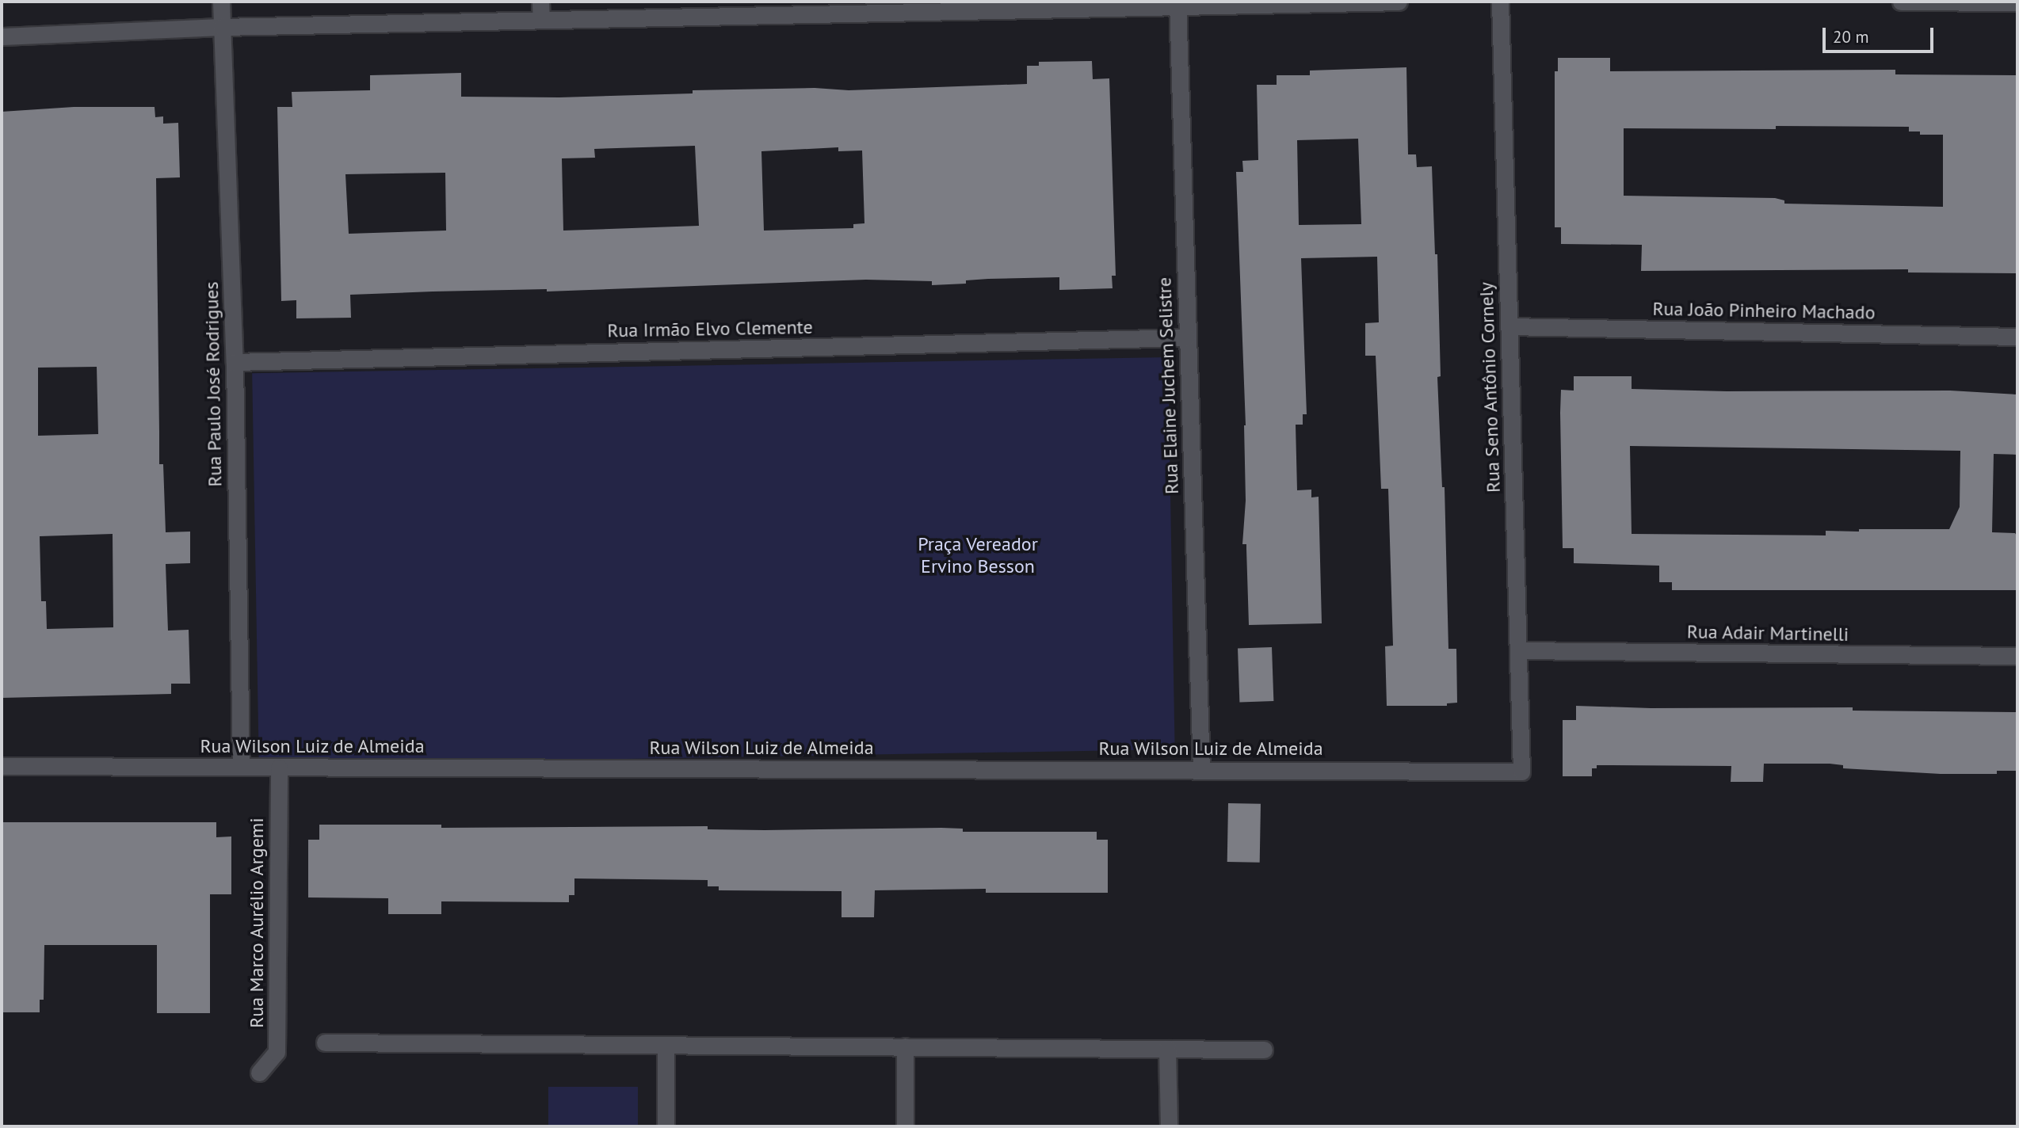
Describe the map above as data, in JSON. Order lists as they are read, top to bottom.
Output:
{
  "streets": {
    "street": [
      "Rua João Pinheiro Machado",
      "Rua Irmão Elvo Clemente",
      "Rua Paulo José Rodrigues",
      "Rua Elaine Juchem Selistre",
      "Rua Seno Antônio Cornely",
      "Rua Adair Martinelli",
      "Rua Wilson Luiz de Almeida",
      "Rua Marco Aurélio Argemi"
    ]
  },
  "crossings": [
    ["Rua João Pinheiro Machado", "Rua Seno Antônio Cornely"],
    ["Rua Irmão Elvo Clemente", "Rua Paulo José Rodrigues"],
    ["Rua Irmão Elvo Clemente", "Rua Elaine Juchem Selistre"],
    ["Rua Paulo José Rodrigues", "Rua Wilson Luiz de Almeida"],
    ["Rua Elaine Juchem Selistre", "Rua Wilson Luiz de Almeida"],
    ["Rua Seno Antônio Cornely", "Rua Adair Martinelli"],
    ["Rua Seno Antônio Cornely", "Rua Wilson Luiz de Almeida"],
    ["Rua Wilson Luiz de Almeida", "Rua Marco Aurélio Argemi"]
  ],
  "parks": ["Praça Vereador Ervino Besson"],
  "scale_bar": "20 m"
}
